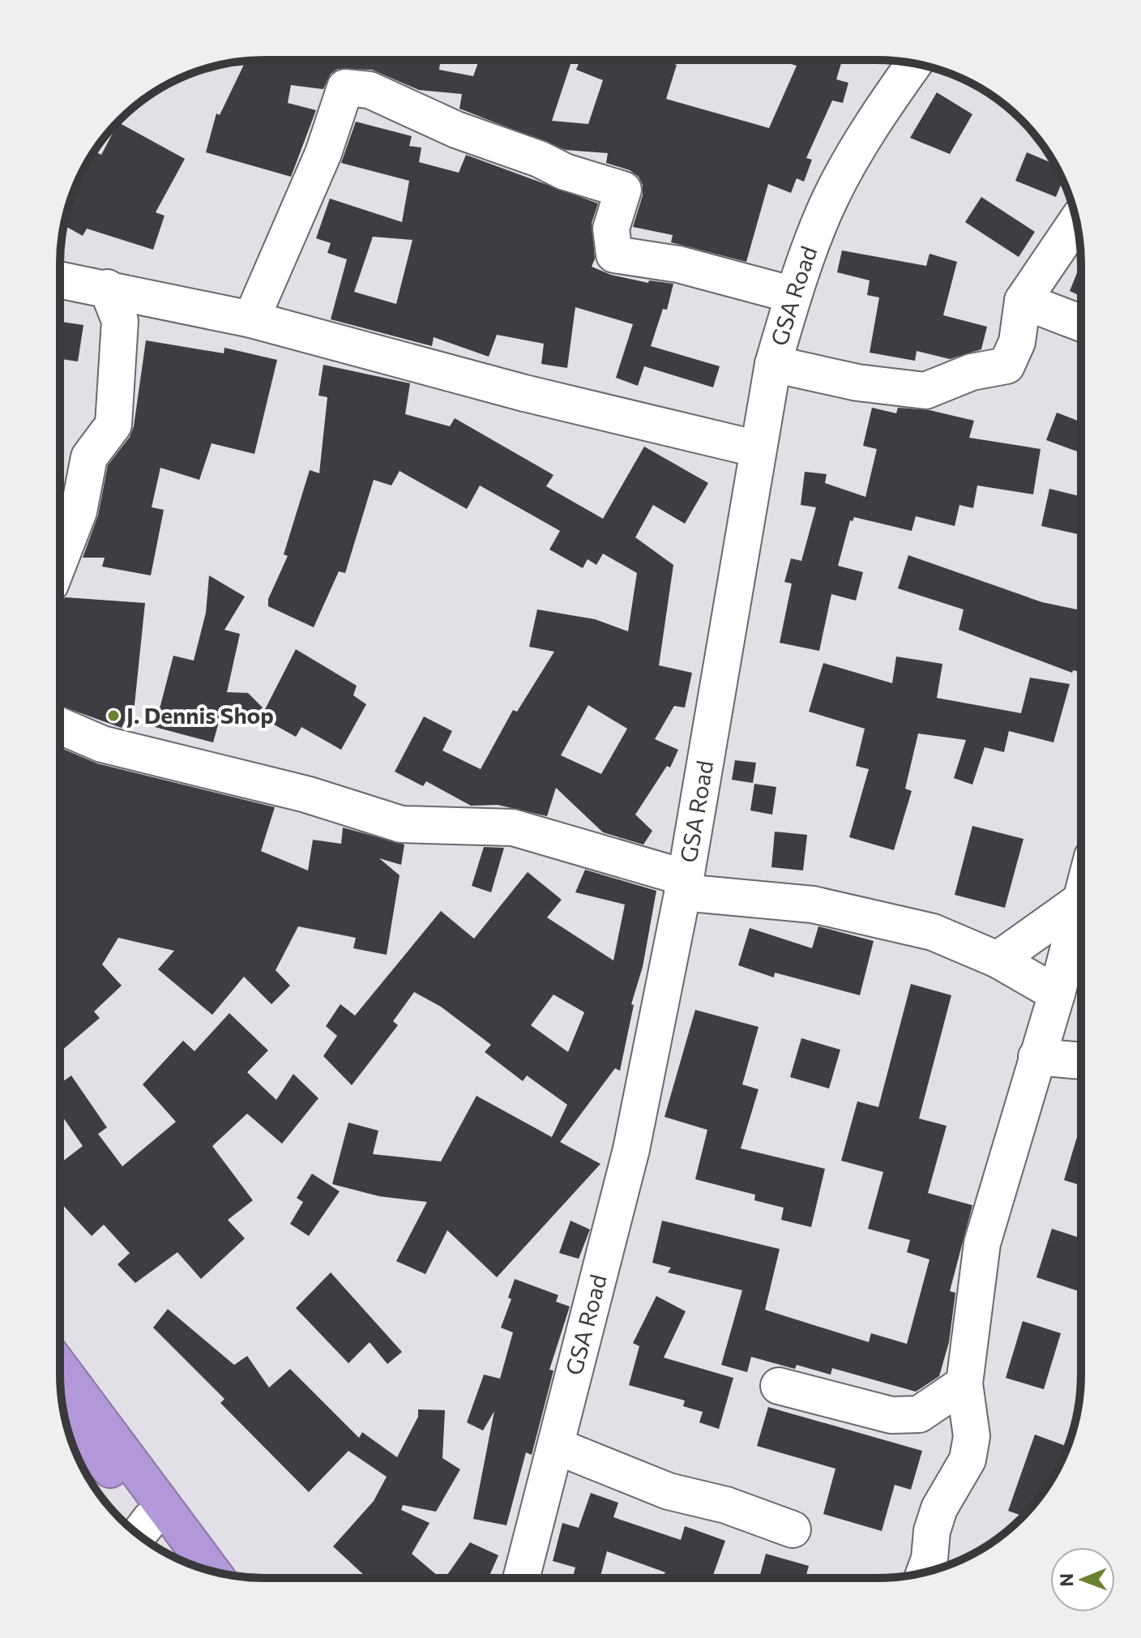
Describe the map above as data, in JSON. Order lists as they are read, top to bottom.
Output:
{
  "streets": {
    "street": ["GSA Road"]
  },
  "places": ["J. Dennis Shop"],
  "north": "left"
}
